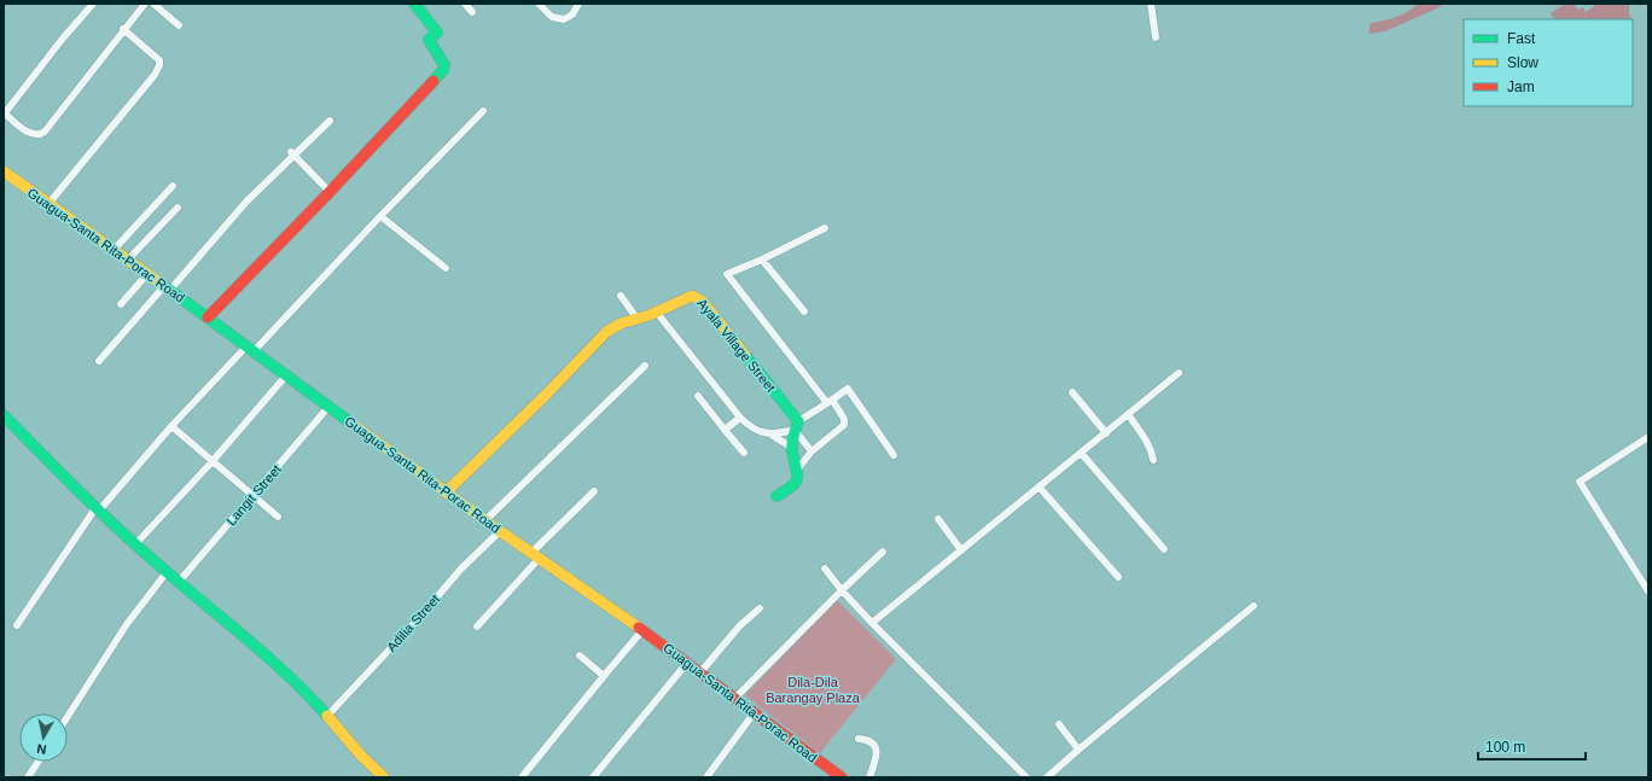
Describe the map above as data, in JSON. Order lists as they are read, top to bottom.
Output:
{
  "streets": {
    "street": [
      "Guagua-Santa Rita-Porac Road",
      "Ayala Village Street",
      "Langit Street",
      "Adilia Street"
    ]
  },
  "crossings": [
    ["Guagua-Santa Rita-Porac Road", "Ayala Village Street"],
    ["Guagua-Santa Rita-Porac Road", "Langit Street"],
    ["Guagua-Santa Rita-Porac Road", "Adilia Street"]
  ],
  "parks": ["Dila-Dila Barangay Plaza"],
  "legend": ["Fast", "Slow", "Jam"],
  "scale_bar": "100 m",
  "north": "bottom"
}
